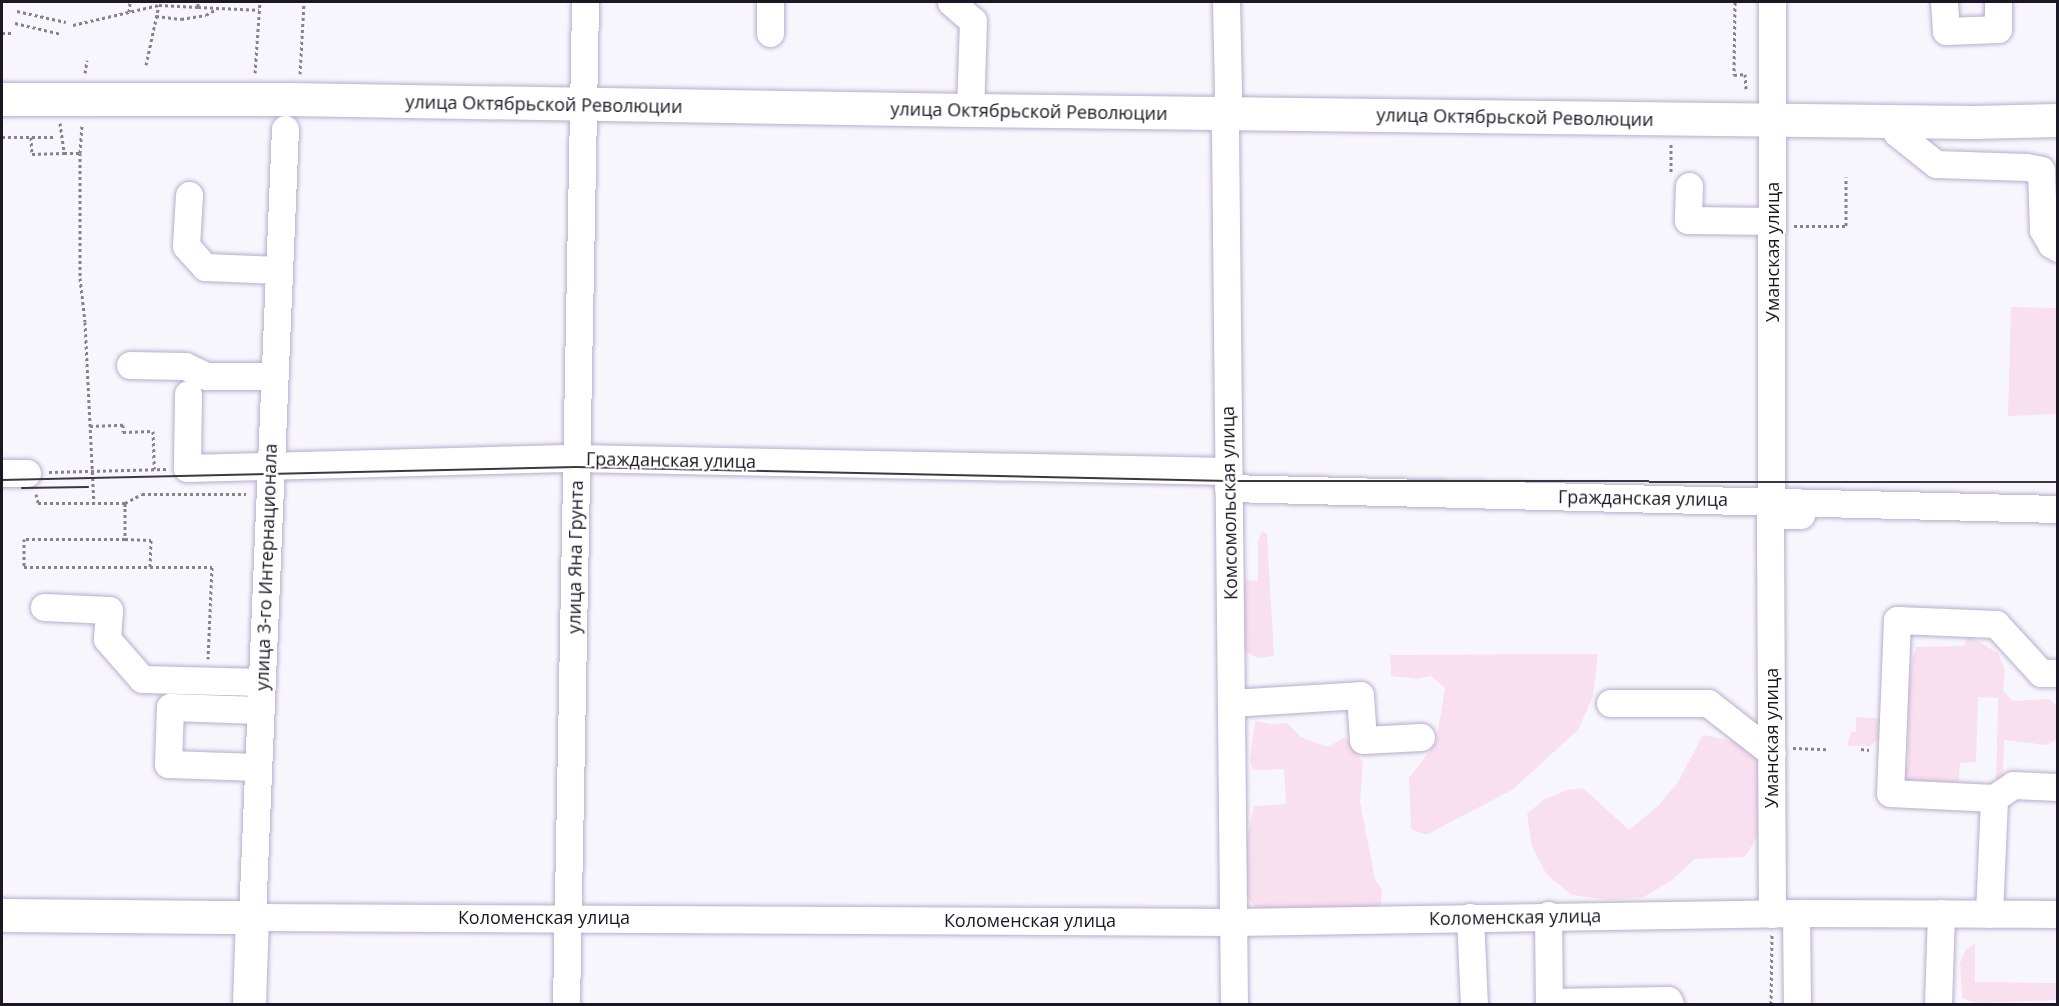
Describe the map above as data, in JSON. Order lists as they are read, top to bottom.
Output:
{
  "streets": {
    "main road": ["улица Октябрьской Революции", "улица 3-го Интернационала", "Коломенская улица"],
    "street": [
      "Уманская улица",
      "Гражданская улица",
      "Комсомольская улица",
      "улица Яна Грунта"
    ]
  },
  "crossings": [
    ["улица Октябрьской Революции", "Уманская улица"],
    ["улица Октябрьской Революции", "Комсомольская улица"],
    ["улица Октябрьской Революции", "улица Яна Грунта"],
    ["Уманская улица", "Гражданская улица"],
    ["Уманская улица", "Коломенская улица"],
    ["Гражданская улица", "Комсомольская улица"],
    ["Гражданская улица", "улица Яна Грунта"],
    ["Гражданская улица", "улица 3-го Интернационала"],
    ["Комсомольская улица", "Коломенская улица"],
    ["улица Яна Грунта", "Коломенская улица"],
    ["улица 3-го Интернационала", "Коломенская улица"]
  ]
}
